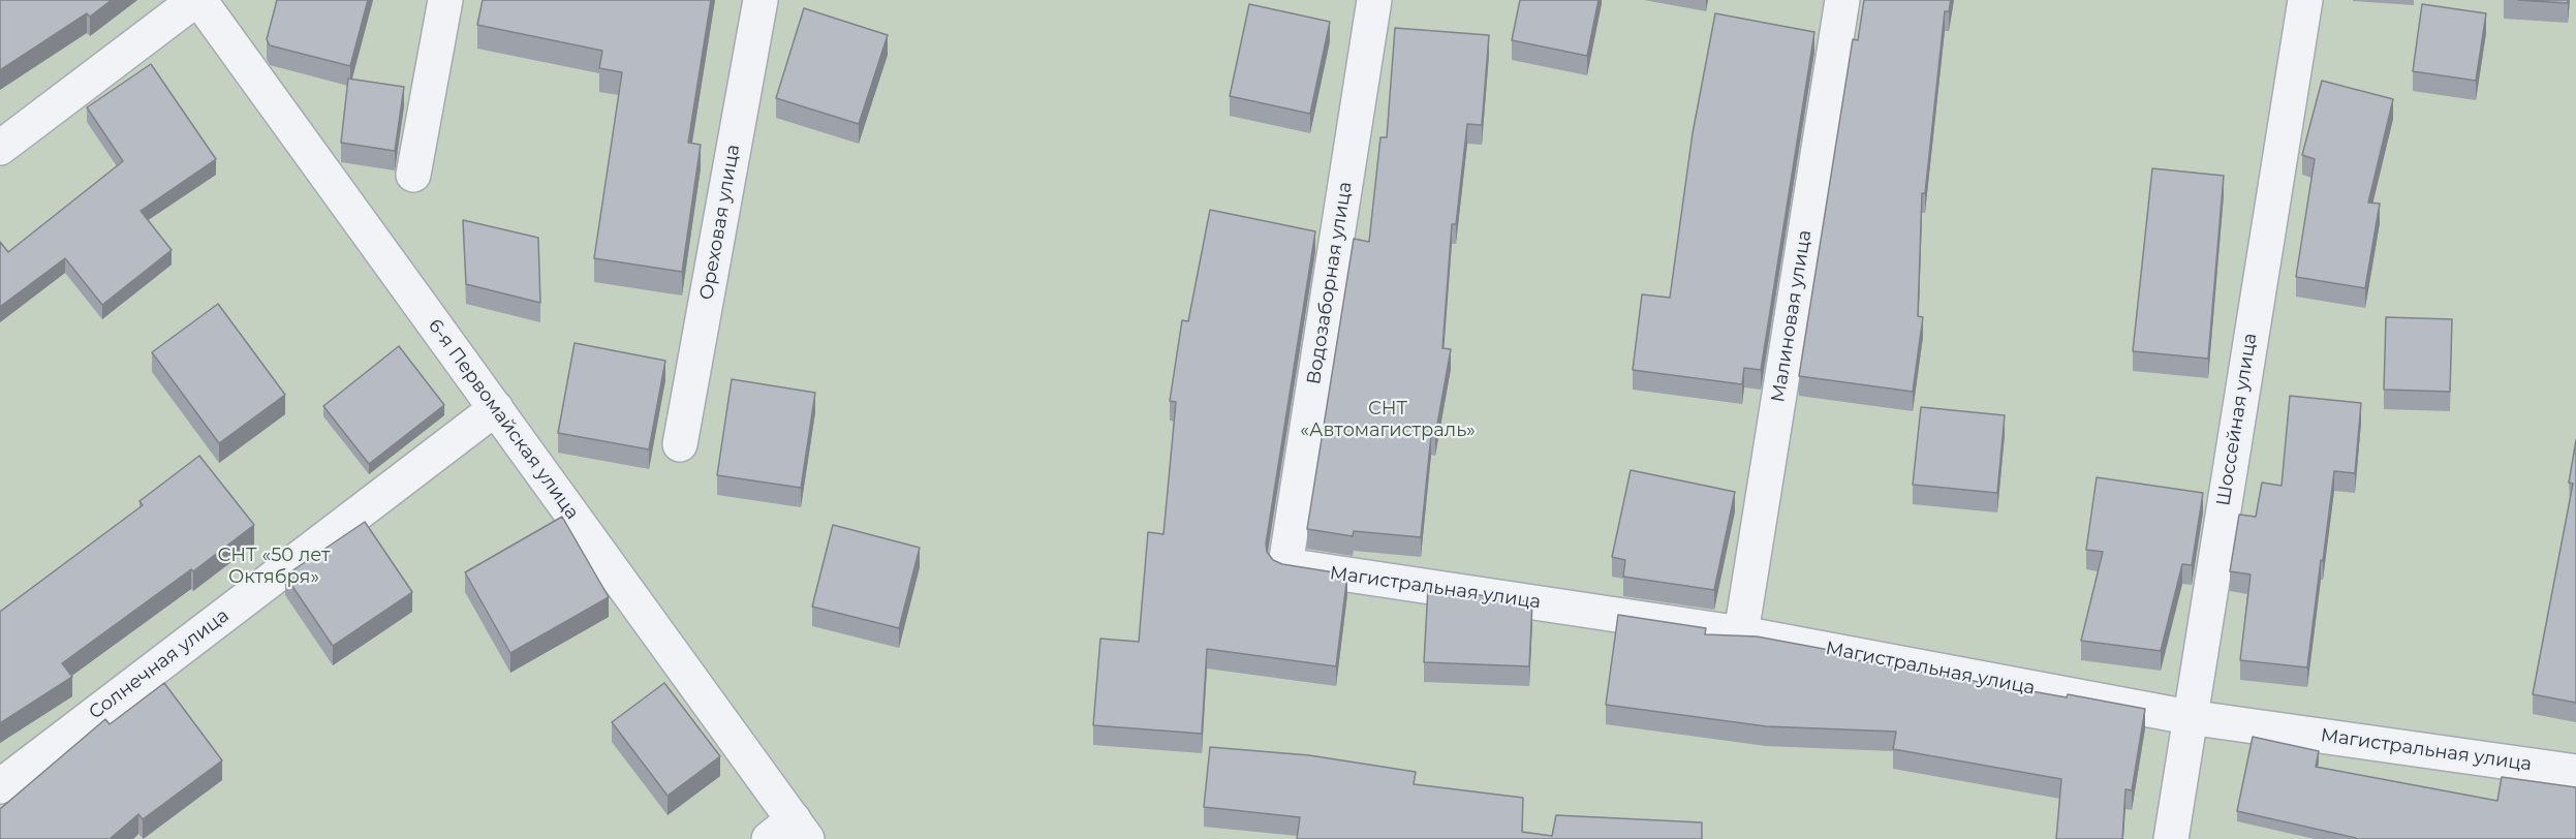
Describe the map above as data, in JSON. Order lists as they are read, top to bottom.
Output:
{
  "streets": {
    "street": [
      "Ореховая улица",
      "Водозаборная улица",
      "Малиновая улица",
      "6-я Первомайская улица",
      "Шоссейная улица",
      "Магистральная улица",
      "Солнечная улица"
    ]
  },
  "crossings": [
    ["Водозаборная улица", "Магистральная улица"],
    ["Малиновая улица", "Магистральная улица"],
    ["6-я Первомайская улица", "Солнечная улица"],
    ["Шоссейная улица", "Магистральная улица"]
  ],
  "parks": ["СНТ «Автомагистраль»", "СНТ «50 лет Октября»"]
}
